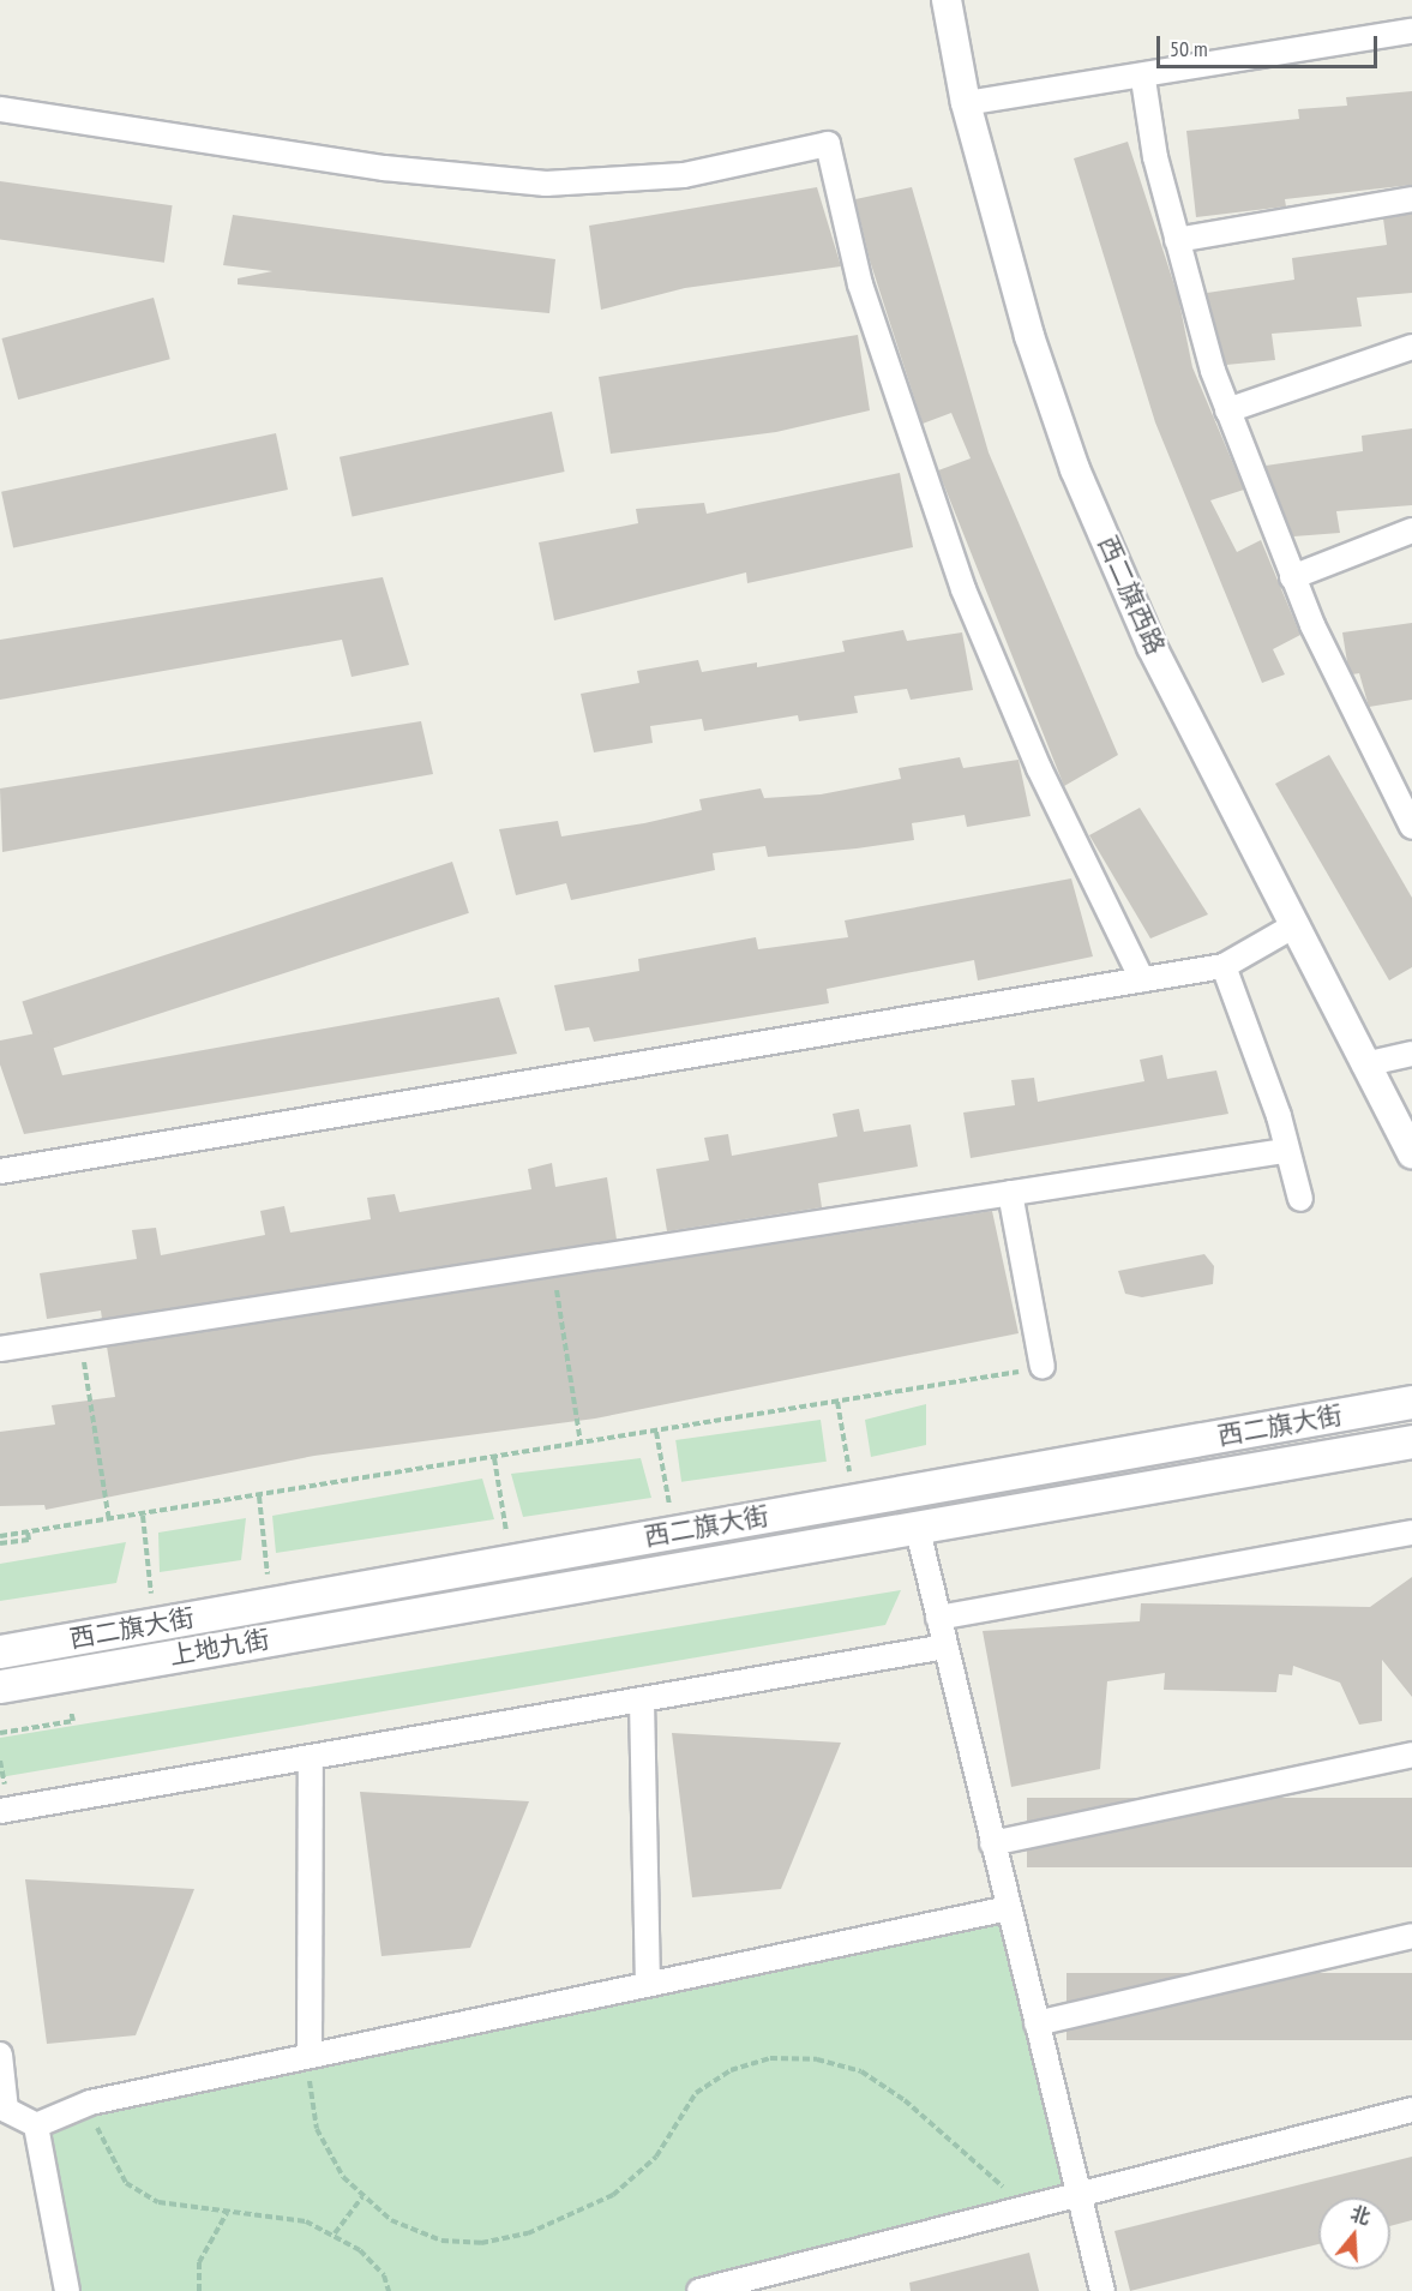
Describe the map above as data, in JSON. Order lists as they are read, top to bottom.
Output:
{
  "streets": {
    "main road": ["西二旗大街", "上地九街"],
    "street": ["西二旗西路"]
  },
  "crossings": [
    ["西二旗大街", "上地九街"]
  ],
  "scale_bar": "50 m",
  "north": "top"
}
